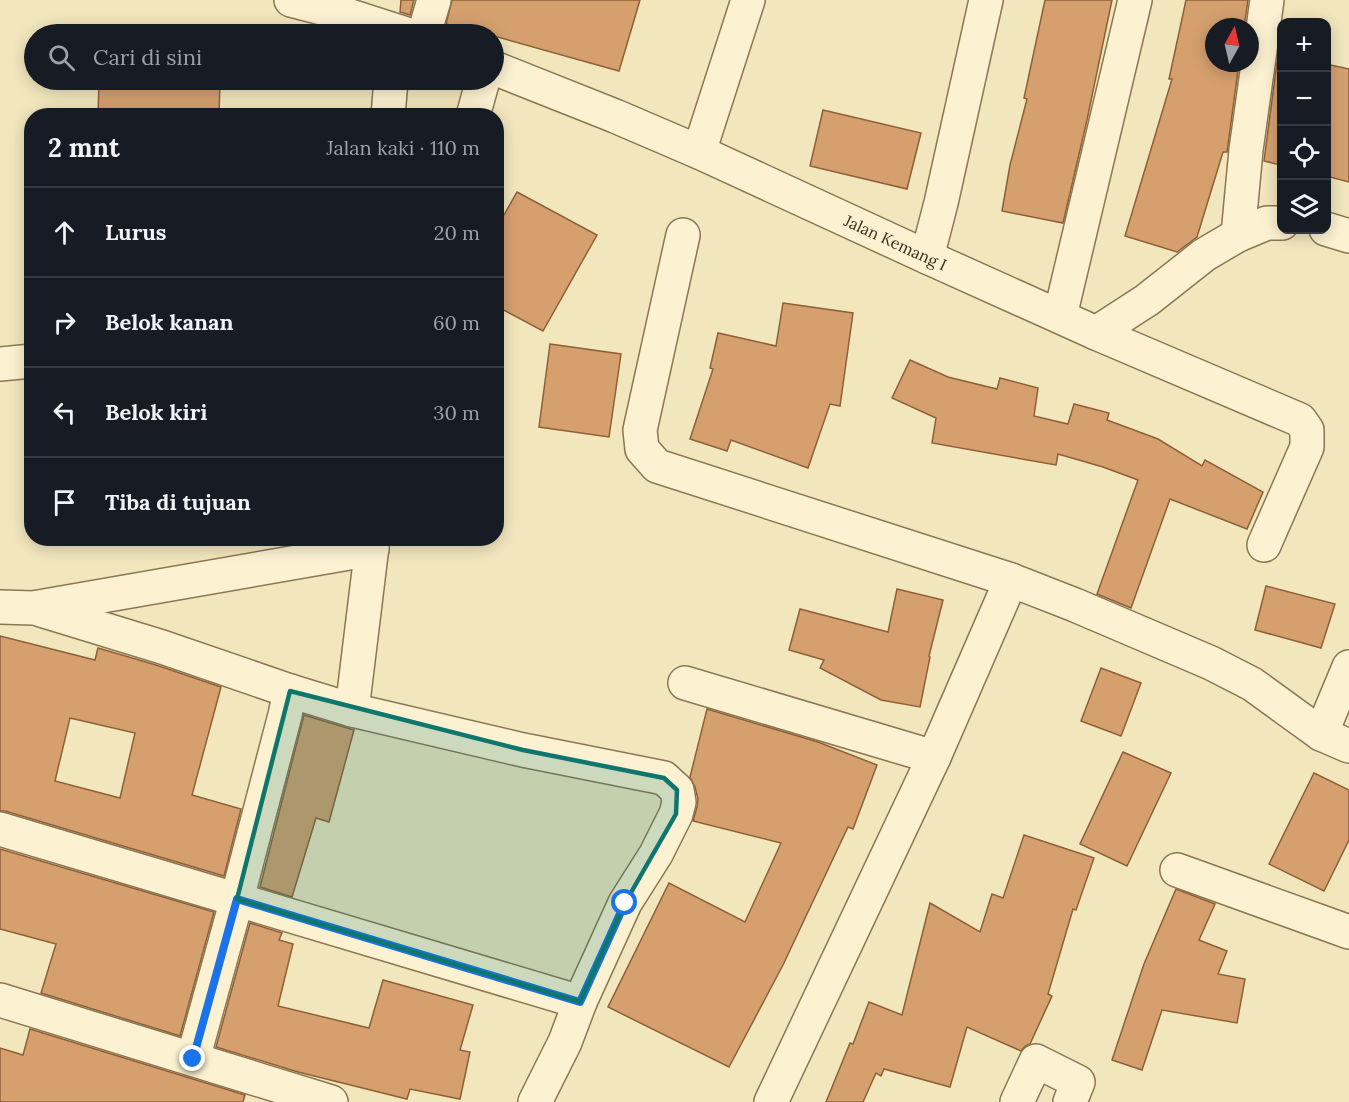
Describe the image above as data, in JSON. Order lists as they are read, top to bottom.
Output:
{
  "streets": {
    "street": ["Jalan Kemang I"]
  },
  "north": "top",
  "page": {
    "map_buttons": ["+", "−"],
    "search": "Cari di sini",
    "heading": ["2 mnt", "Jalan kaki · 110 m"],
    "list": [
      ["Lurus", "20 m"],
      ["Belok kanan", "60 m"],
      ["Belok kiri", "30 m"],
      "Tiba di tujuan"
    ]
  }
}
